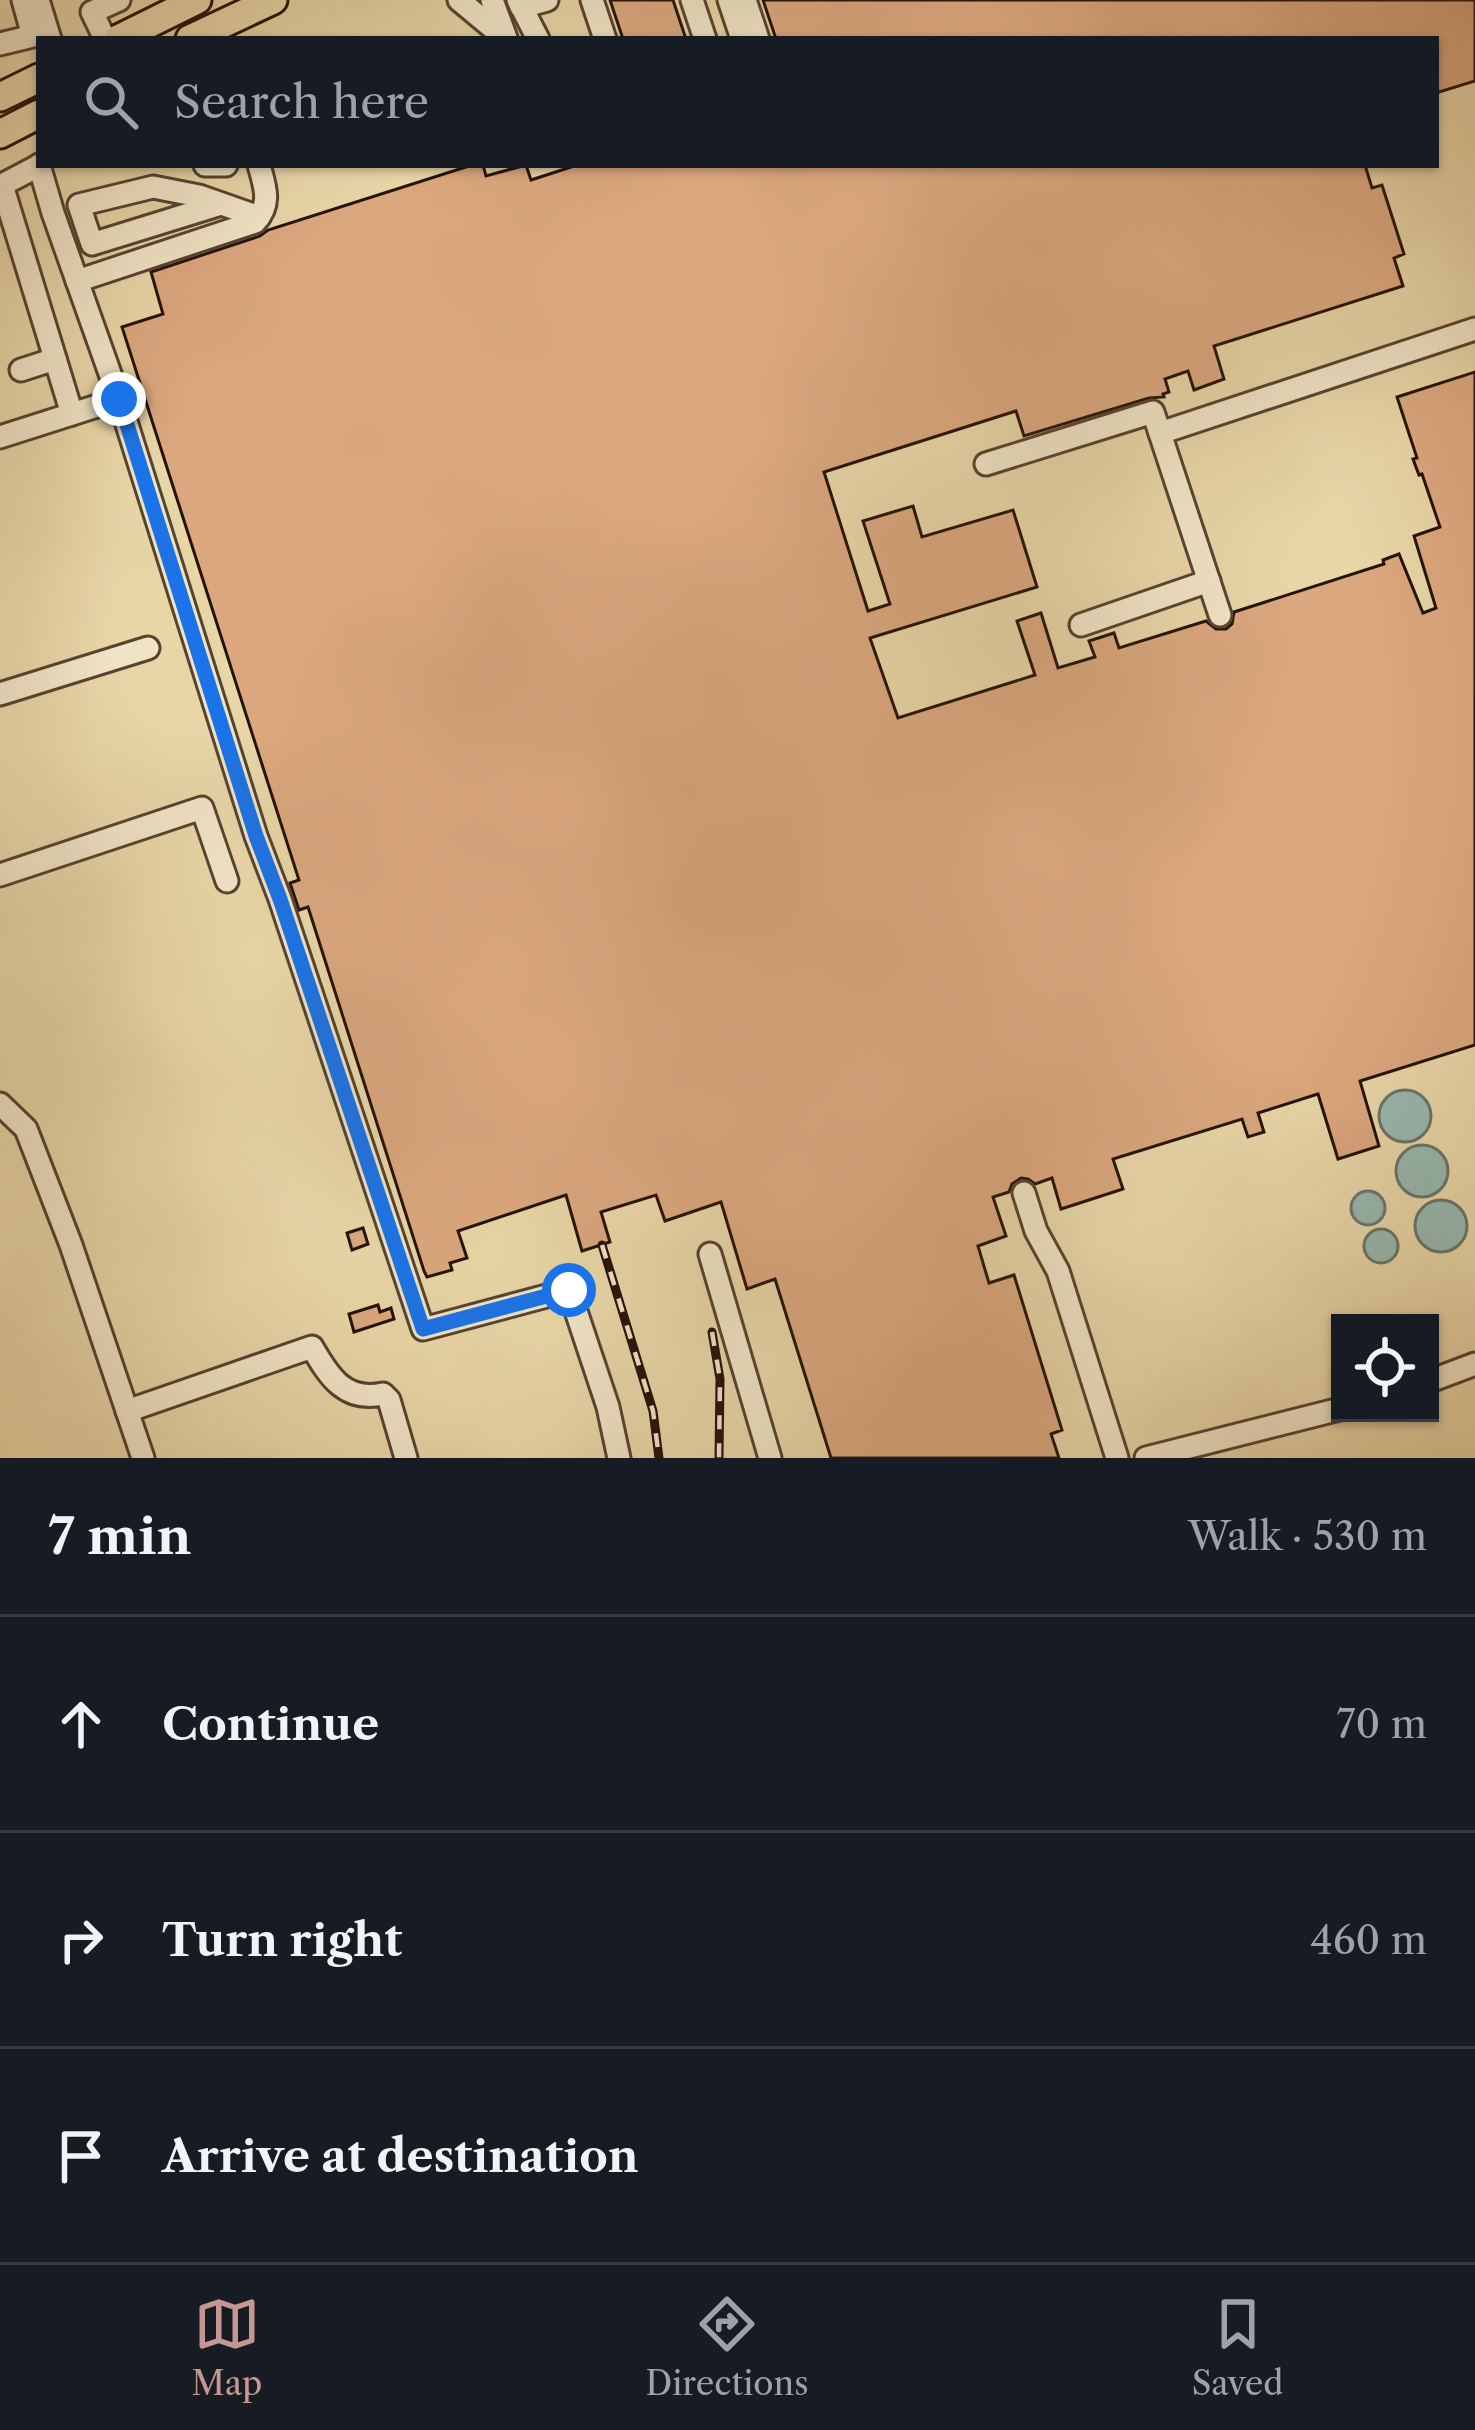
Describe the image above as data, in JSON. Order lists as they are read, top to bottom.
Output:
{
  "page": {
    "search": "Search here",
    "heading": ["7 min", "Walk · 530 m"],
    "list": [
      ["Continue", "70 m"],
      ["Turn right", "460 m"],
      "Arrive at destination"
    ],
    "nav": ["Map", "Directions", "Saved"]
  }
}
